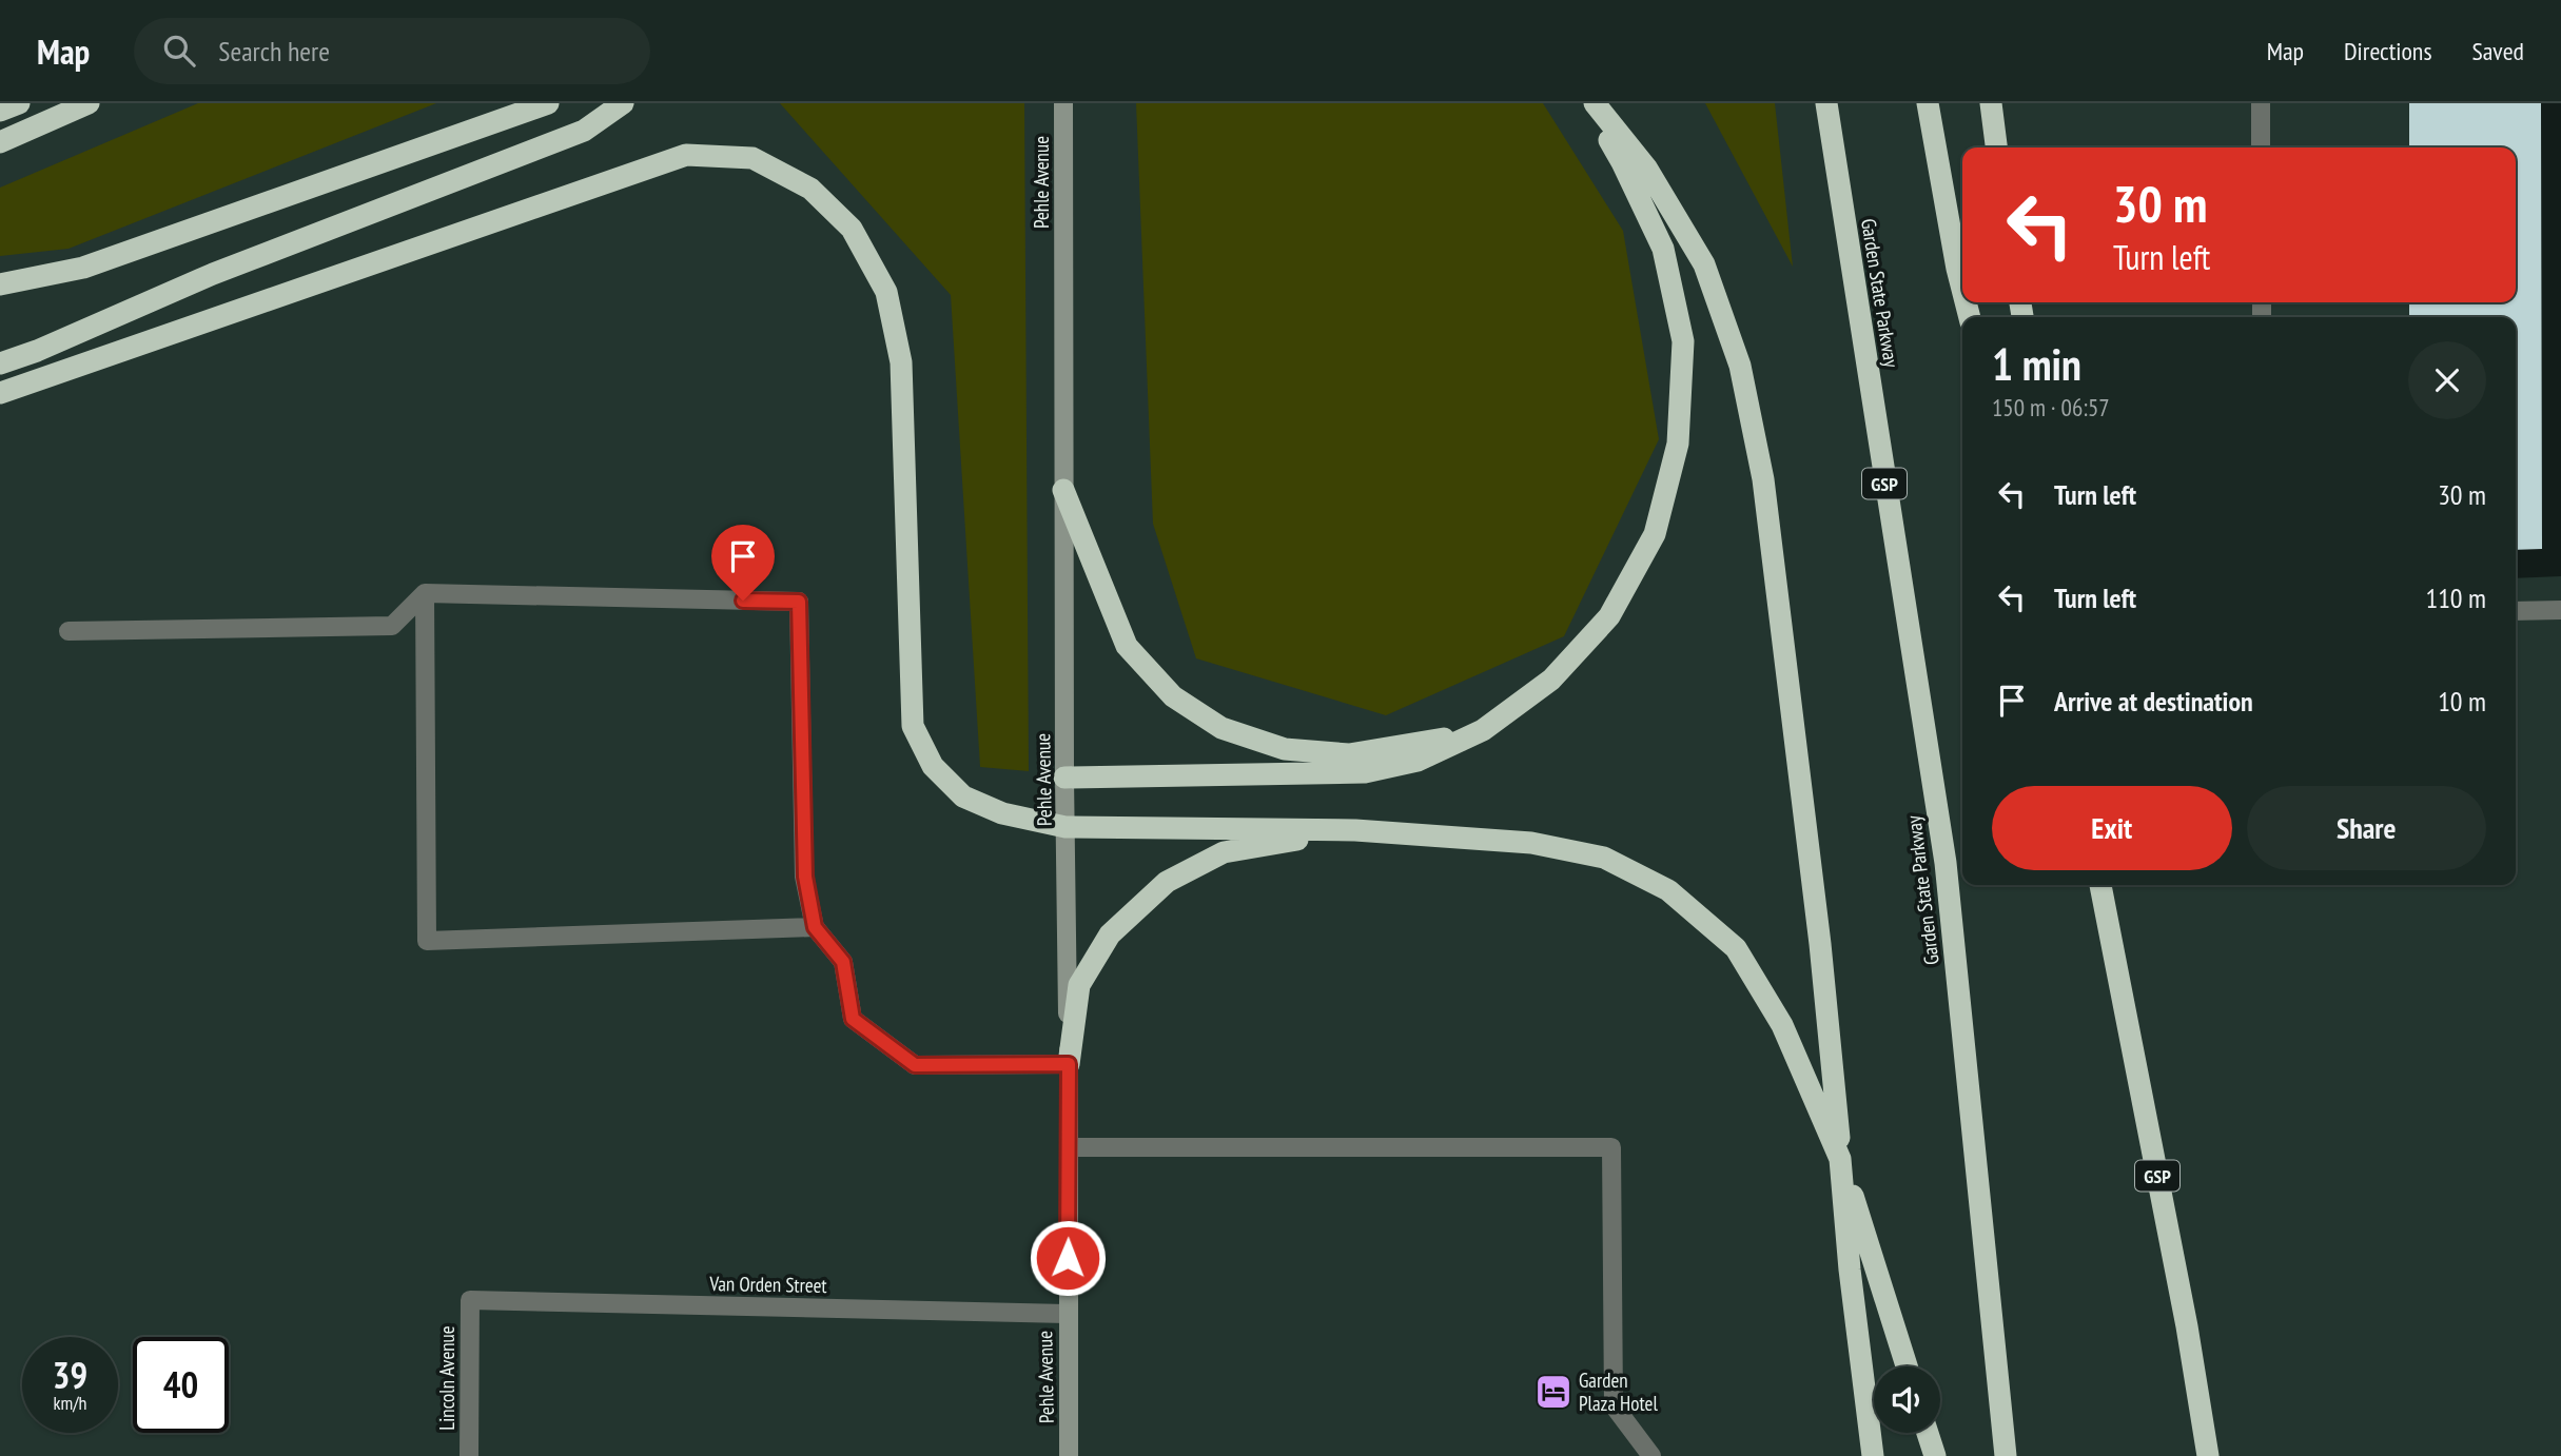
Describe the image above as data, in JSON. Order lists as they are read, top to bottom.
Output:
{
  "streets": {
    "highway": ["Garden State Parkway", "GSP"],
    "street": ["Pehle Avenue", "Van Orden Street", "Lincoln Avenue"]
  },
  "crossings": [
    ["Pehle Avenue", "Van Orden Street"],
    ["Van Orden Street", "Lincoln Avenue"]
  ],
  "places": {
    "hotel": ["Garden Plaza Hotel"]
  },
  "page": {
    "header": "Map",
    "search": "Search here",
    "nav": ["Map", "Directions", "Saved"],
    "turn": ["30 m", "Turn left"],
    "heading": ["1 min", "150 m · 06:57"],
    "list": [
      {
        "name": "Turn left",
        "value": "30 m"
      },
      {
        "name": "Turn left",
        "value": "110 m"
      },
      {
        "name": "Arrive at destination",
        "value": "10 m"
      }
    ],
    "buttons": ["Exit", "Share"],
    "speed": "39 km/h",
    "limit": "40"
  }
}
